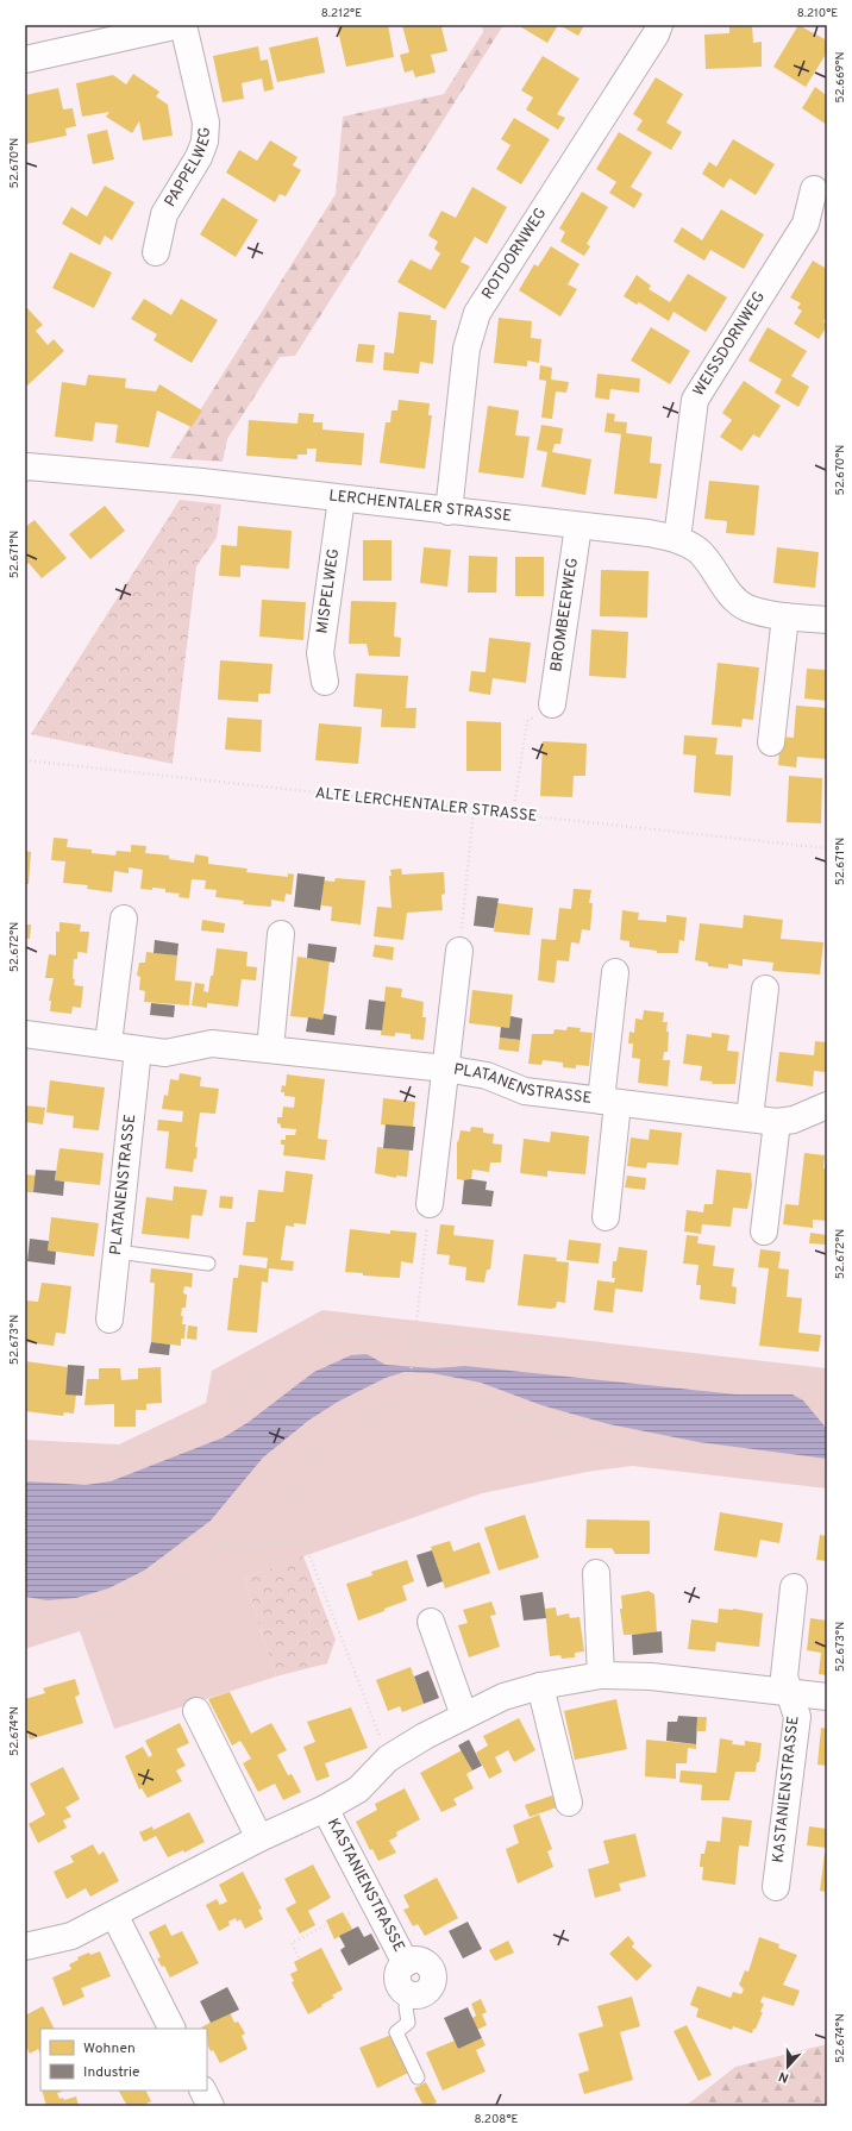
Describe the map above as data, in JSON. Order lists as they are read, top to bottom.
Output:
{
  "streets": {
    "street": [
      "PAPPELWEG",
      "ROTDORNWEG",
      "WEISSDORNWEG",
      "LERCHENTALER STRASSE",
      "MISPELWEG",
      "BROMBEERWEG",
      "PLATANENSTRASSE",
      "KASTANIENSTRASSE"
    ],
    "path": ["ALTE LERCHENTALER STRASSE"]
  },
  "crossings": [
    ["ROTDORNWEG", "LERCHENTALER STRASSE"],
    ["WEISSDORNWEG", "LERCHENTALER STRASSE"],
    ["LERCHENTALER STRASSE", "MISPELWEG"],
    ["LERCHENTALER STRASSE", "BROMBEERWEG"]
  ],
  "legend": ["Wohnen", "Industrie"],
  "north": "bottom",
  "coordinates": [
    "8.212°E",
    "8.210°E",
    "52.669°N",
    "52.670°N",
    "52.671°N",
    "52.672°N",
    "52.673°N",
    "52.674°N",
    "8.208°E"
  ]
}
